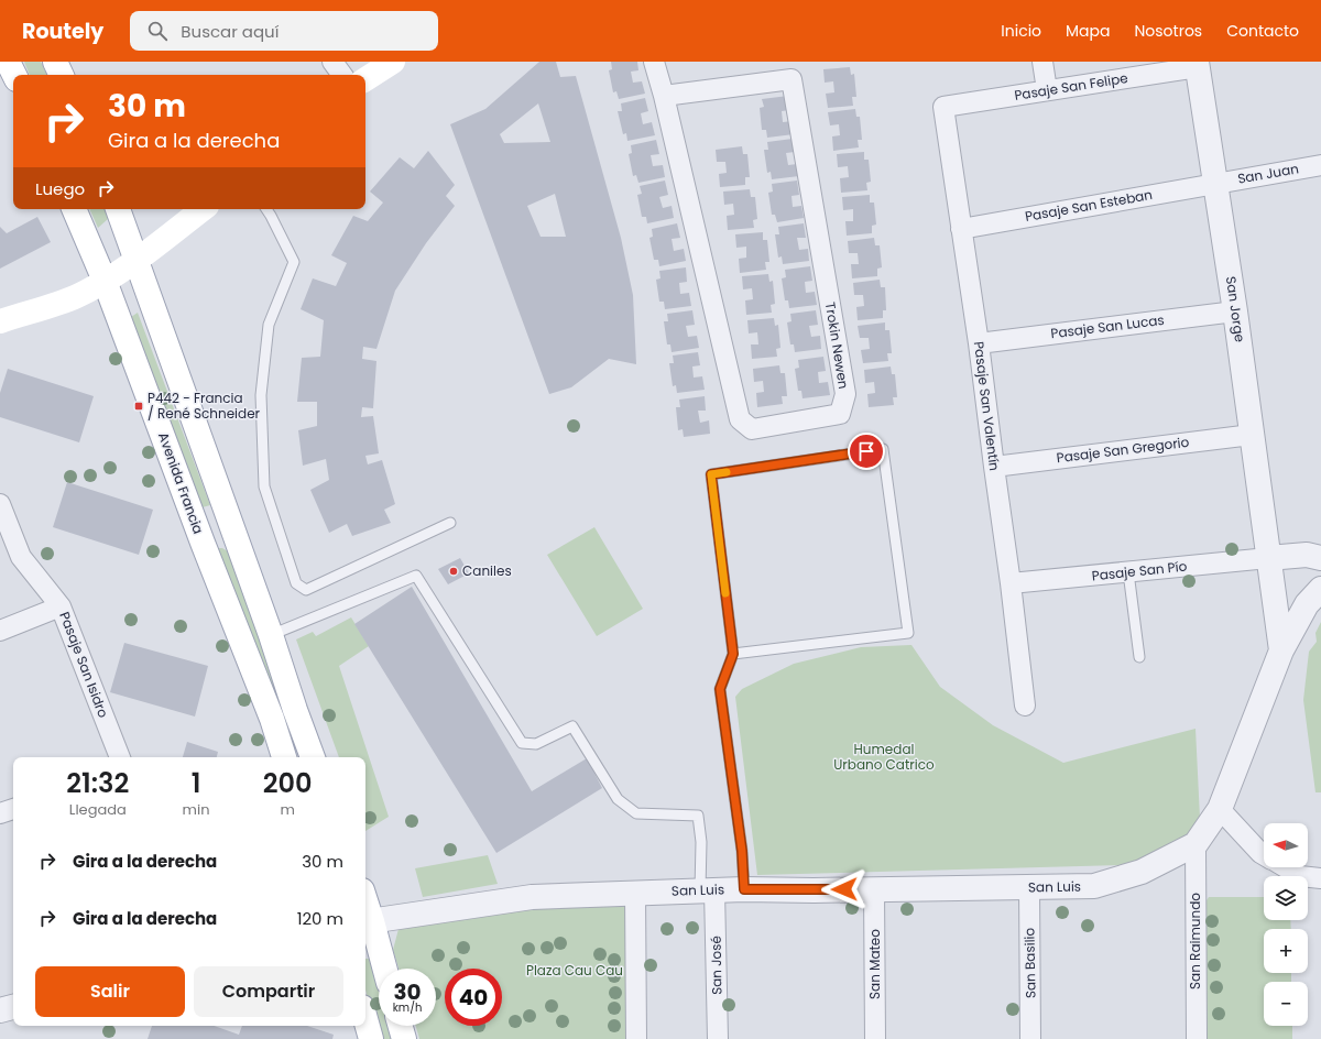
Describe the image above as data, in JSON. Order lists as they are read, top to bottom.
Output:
{
  "streets": {
    "main road": ["Avenida Francia"],
    "street": [
      "Pasaje San Felipe",
      "San Juan",
      "Pasaje San Esteban",
      "San Jorge",
      "Pasaje San Lucas",
      "Trokin Newen",
      "Pasaje San Valentín",
      "Pasaje San Gregorio",
      "Pasaje San Pío",
      "Pasaje San Isidro",
      "San Luis",
      "San Raimundo",
      "San Basilio",
      "San Mateo",
      "San José"
    ]
  },
  "crossings": [
    ["Pasaje San Felipe", "San Jorge"],
    ["Pasaje San Felipe", "Pasaje San Valentín"],
    ["San Juan", "Pasaje San Esteban"],
    ["San Juan", "San Jorge"],
    ["Pasaje San Esteban", "San Jorge"],
    ["Pasaje San Esteban", "Pasaje San Valentín"],
    ["San Jorge", "Pasaje San Lucas"],
    ["San Jorge", "Pasaje San Gregorio"],
    ["San Jorge", "Pasaje San Pío"],
    ["San Jorge", "San Luis"],
    ["Pasaje San Lucas", "Pasaje San Valentín"],
    ["Pasaje San Valentín", "Pasaje San Gregorio"],
    ["Pasaje San Valentín", "Pasaje San Pío"],
    ["San Luis", "San Raimundo"],
    ["San Luis", "San Basilio"],
    ["San Luis", "San Mateo"],
    ["San Luis", "San José"]
  ],
  "parks": ["Humedal Urbano Catrico", "Plaza Cau Cau"],
  "places": {
    "transit": ["P442 - Francia / René Schneider"],
    "other": ["Caniles"]
  },
  "north": "left",
  "page": {
    "header": "Routely",
    "search": "Buscar aquí",
    "nav": [
      "Inicio",
      "Mapa",
      "Nosotros",
      "Contacto"
    ],
    "turn": ["30 m", "Gira a la derecha"],
    "then": "Luego",
    "eta": [
      "21:32",
      "Llegada",
      "1",
      "min",
      "200",
      "m"
    ],
    "map_buttons": ["+", "−"],
    "list": [
      {
        "name": "Gira a la derecha",
        "value": "30 m"
      },
      {
        "name": "Gira a la derecha",
        "value": "120 m"
      }
    ],
    "buttons": ["Salir", "Compartir"],
    "speed": "30 km/h",
    "limit": "40"
  }
}
